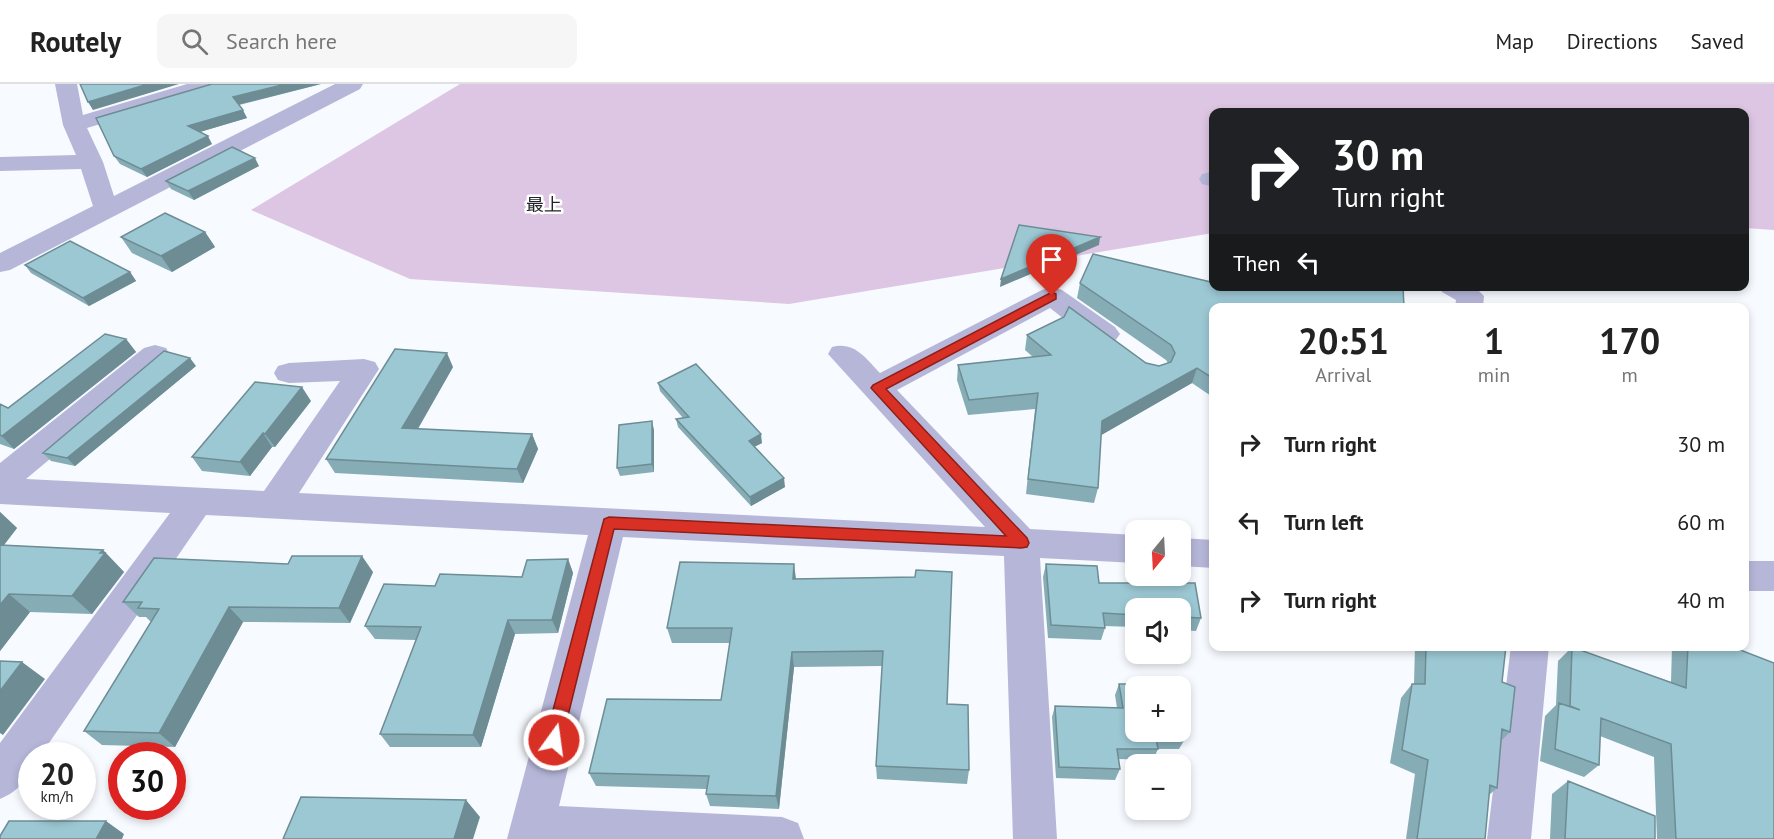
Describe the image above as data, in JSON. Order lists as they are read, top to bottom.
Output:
{
  "districts": ["最上"],
  "north": "bottom",
  "page": {
    "header": "Routely",
    "search": "Search here",
    "nav": ["Map", "Directions", "Saved"],
    "turn": ["30 m", "Turn right"],
    "then": "Then",
    "eta": [
      "20:51",
      "Arrival",
      "1",
      "min",
      "170",
      "m"
    ],
    "list": [
      {
        "name": "Turn right",
        "value": "30 m"
      },
      {
        "name": "Turn left",
        "value": "60 m"
      },
      {
        "name": "Turn right",
        "value": "40 m"
      }
    ],
    "map_buttons": ["+", "−"],
    "speed": "20 km/h",
    "limit": "30"
  }
}
